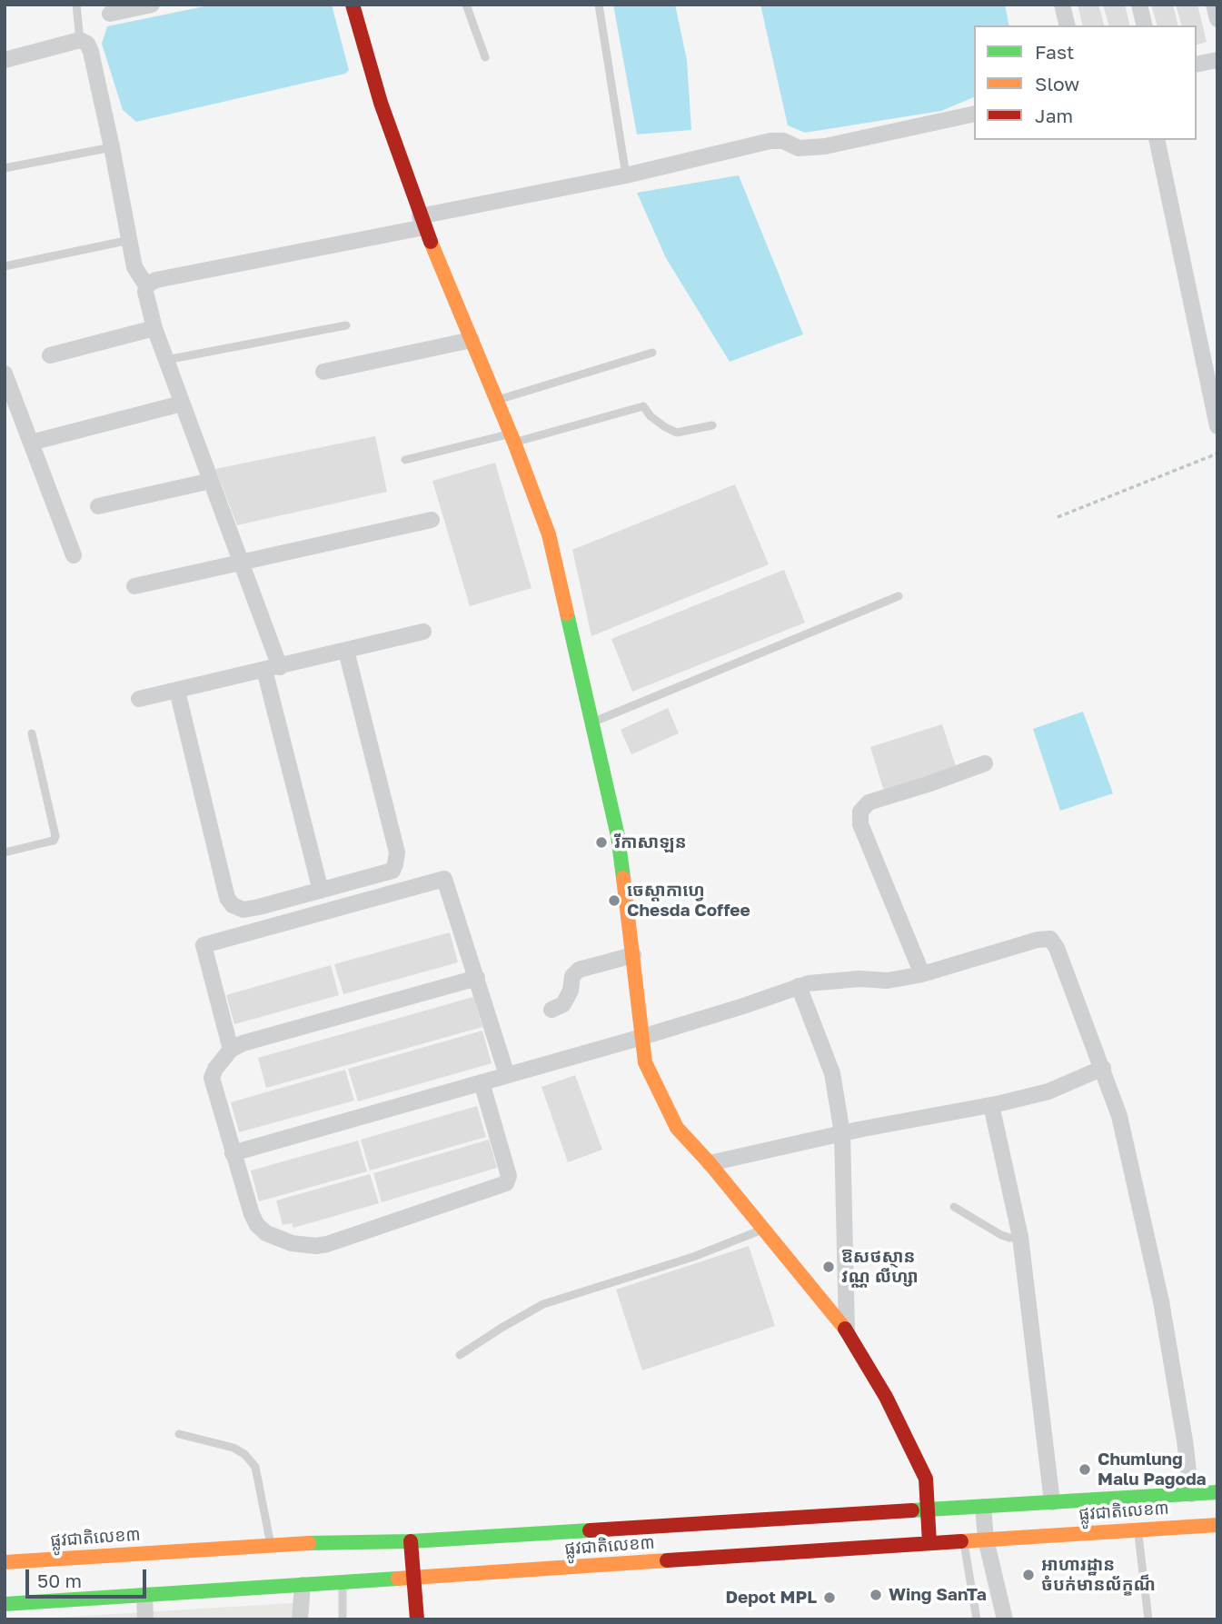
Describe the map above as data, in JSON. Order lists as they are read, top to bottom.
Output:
{
  "streets": {
    "main road": ["ផ្លូវជាតិលេខ៣"]
  },
  "places": [
    "រីកាសាឡន",
    "ចេស្ដាកាហ្វេ Chesda Coffee",
    "ឱសថស្ថាន វណ្ណ លីហ្សា",
    "Chumlung Malu Pagoda",
    "អាហារដ្ឋាន ចំបក់មានល័ក្ខណ៏",
    "Wing SanTa",
    "Depot MPL"
  ],
  "legend": ["Fast", "Slow", "Jam"],
  "scale_bar": "50 m"
}
